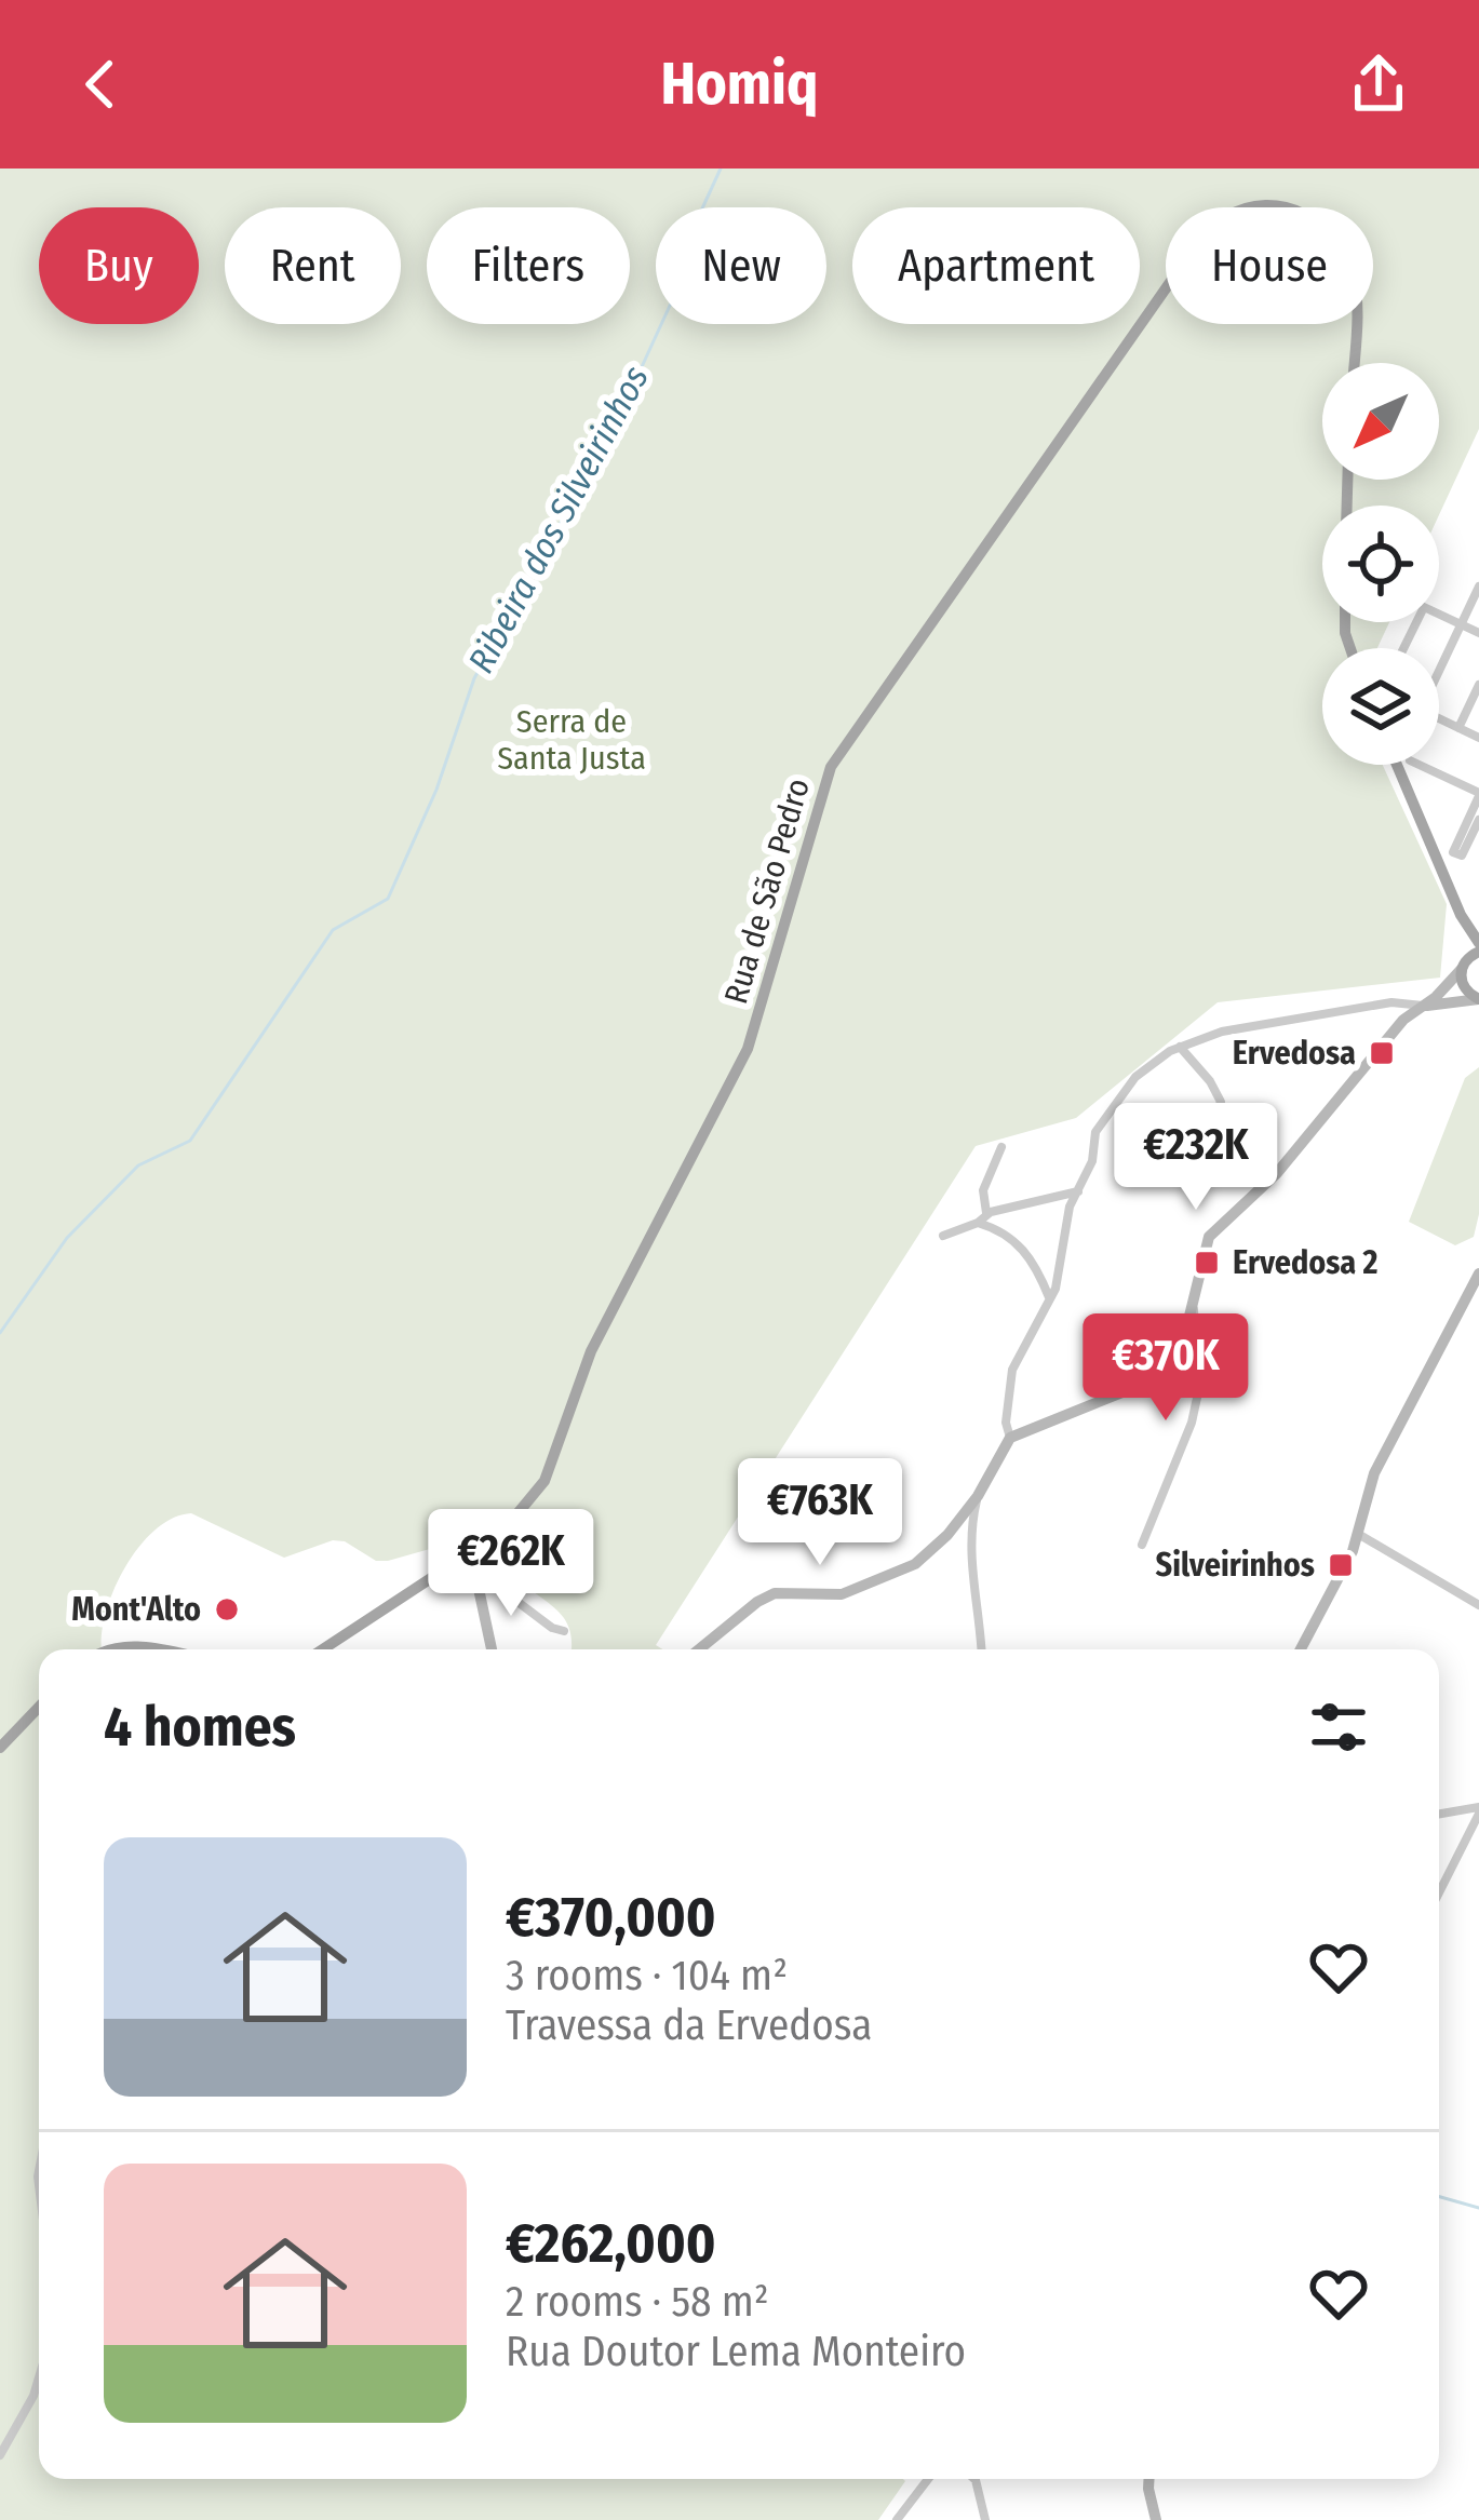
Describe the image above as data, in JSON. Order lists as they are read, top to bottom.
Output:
{
  "streets": {
    "main road": ["Rua de São Pedro"]
  },
  "water": ["Ribeira dos Silveirinhos"],
  "parks": ["Serra de Santa Justa"],
  "places": {
    "transit": ["Ervedosa", "Ervedosa 2", "Silveirinhos"],
    "other": ["Mont'Alto"]
  },
  "north": "bottom left",
  "page": {
    "header": "Homiq",
    "chip": [
      "Buy",
      "Rent",
      "Filters",
      "New",
      "Apartment",
      "House"
    ],
    "price": [
      "€232K",
      "€370K",
      "€763K",
      "€262K"
    ],
    "heading": "4 homes",
    "list": [
      {
        "name": "€370,000",
        "note": "3 rooms · 104 m² · Travessa da Ervedosa"
      },
      {
        "name": "€262,000",
        "note": "2 rooms · 58 m² · Rua Doutor Lema Monteiro"
      }
    ]
  }
}
